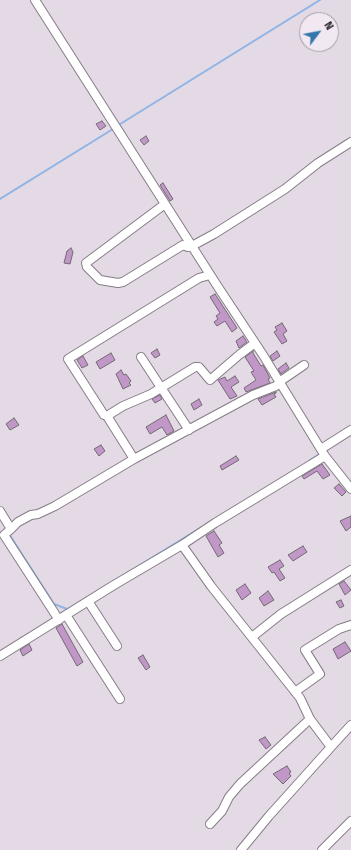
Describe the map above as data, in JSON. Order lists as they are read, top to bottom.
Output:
{
  "north": "top right"
}
